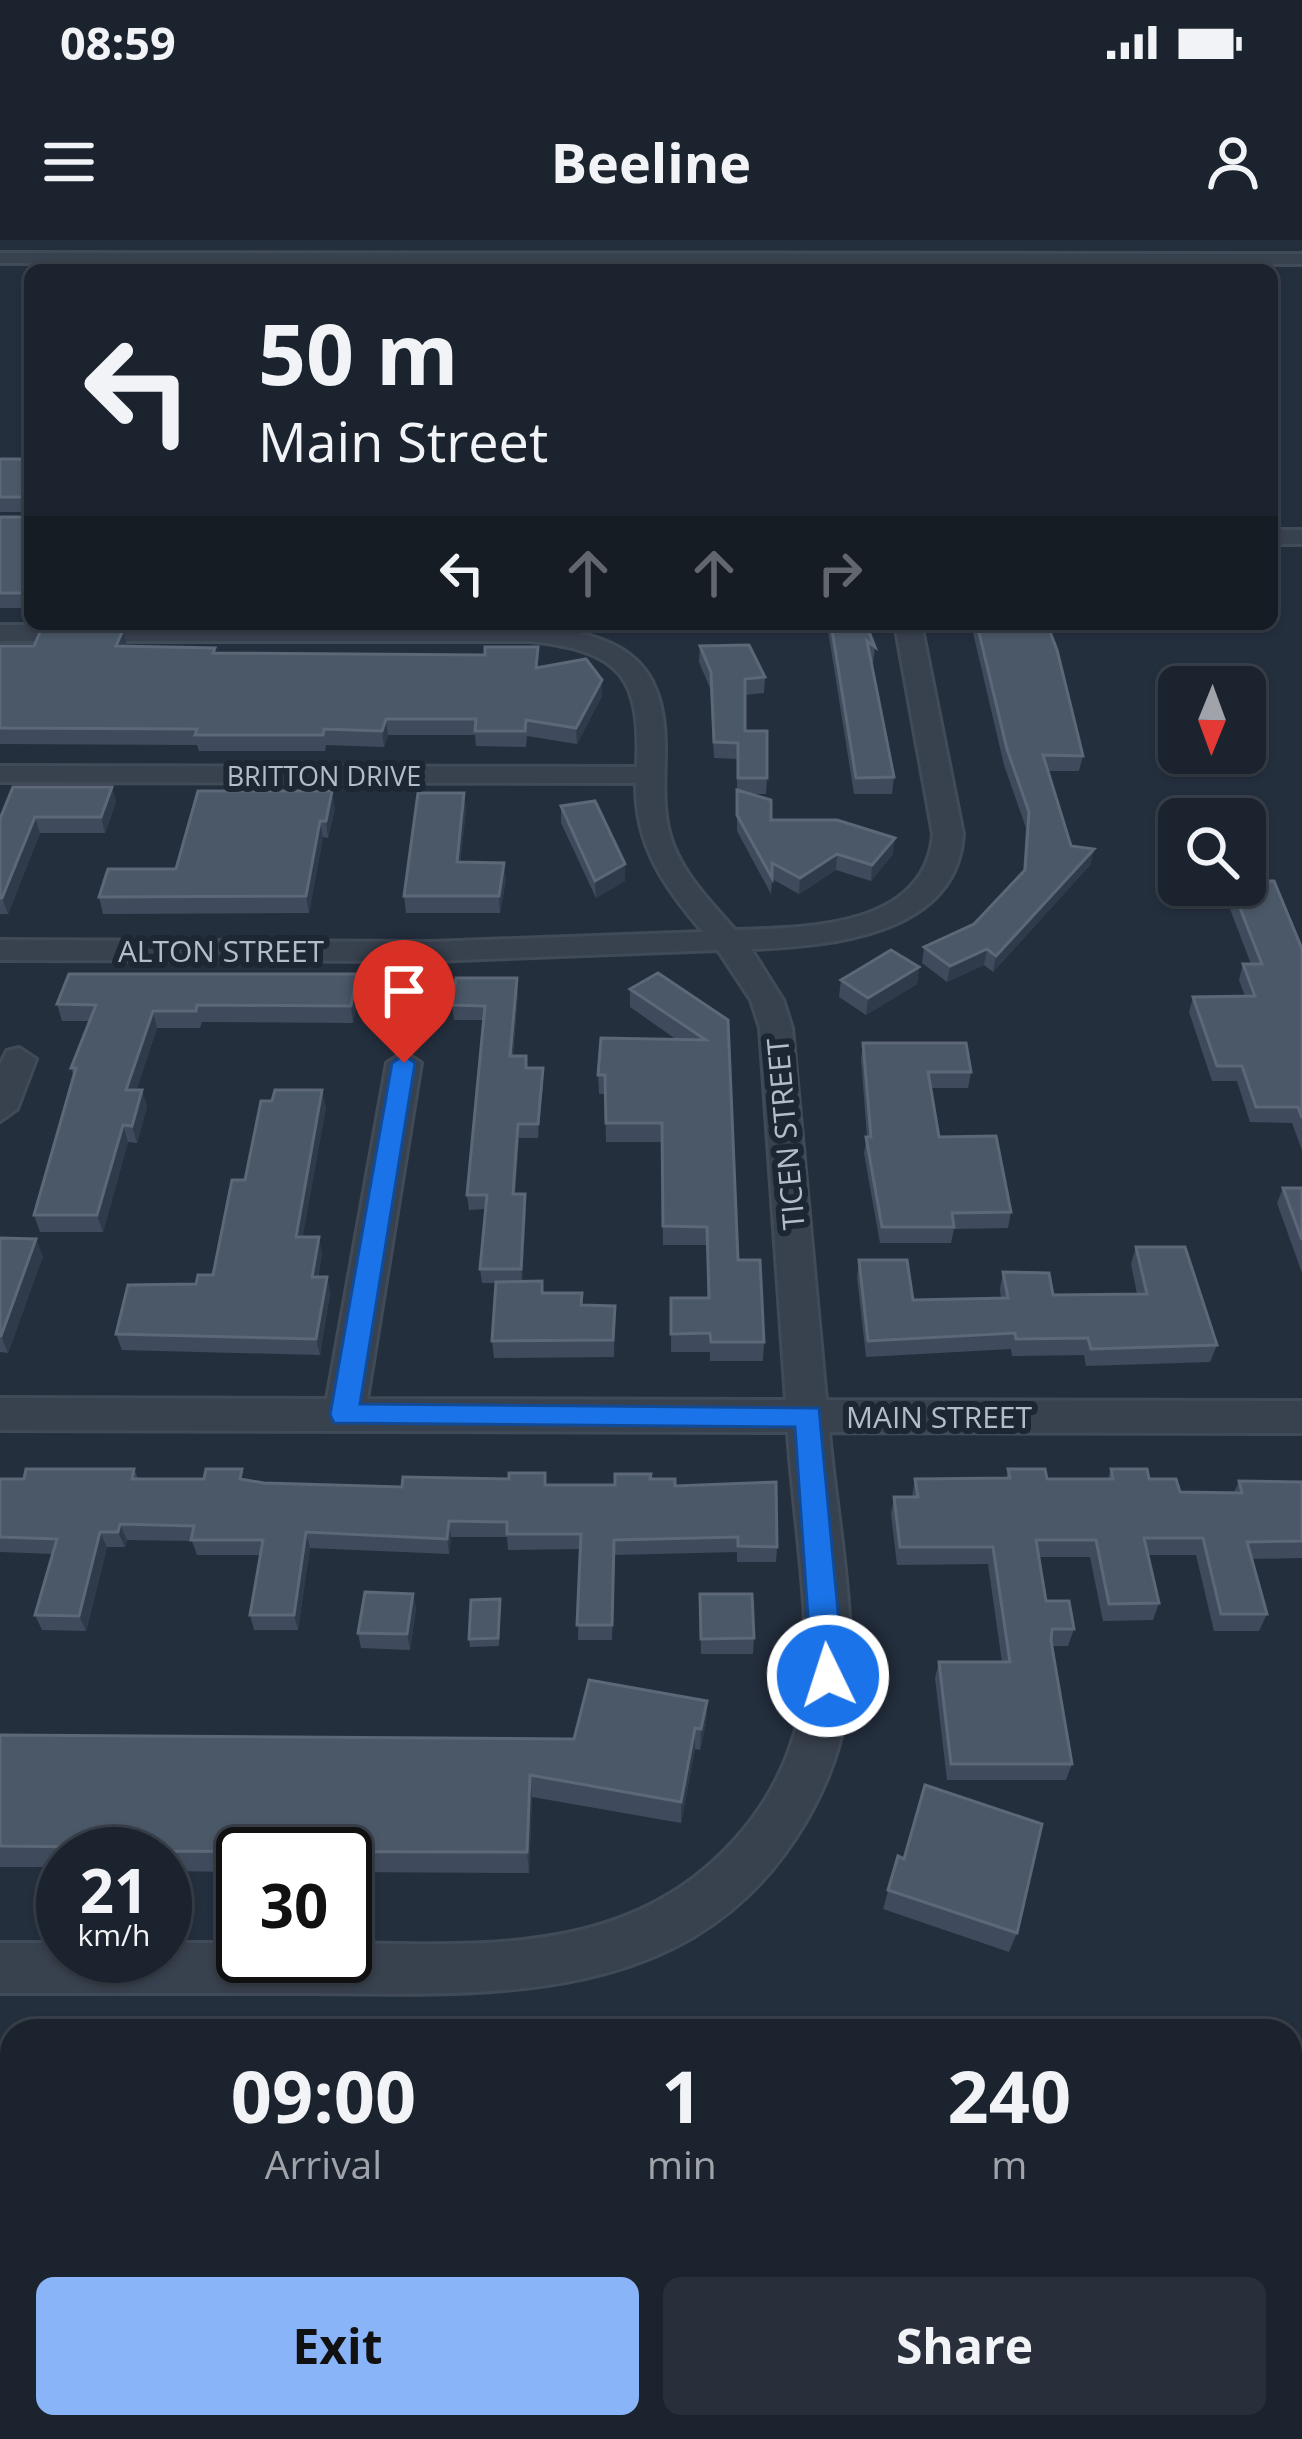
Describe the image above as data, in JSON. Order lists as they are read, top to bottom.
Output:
{
  "streets": {
    "street": [
      "BRITTON DRIVE",
      "ALTON STREET",
      "TICEN STREET",
      "MAIN STREET"
    ]
  },
  "crossings": [
    ["BRITTON DRIVE", "TICEN STREET"],
    ["ALTON STREET", "TICEN STREET"],
    ["TICEN STREET", "MAIN STREET"]
  ],
  "north": "bottom",
  "page": {
    "status": "08:59",
    "header": "Beeline",
    "turn": ["50 m", "Main Street"],
    "speed": "21 km/h",
    "limit": "30",
    "eta": [
      "09:00",
      "Arrival",
      "1",
      "min",
      "240",
      "m"
    ],
    "buttons": ["Exit", "Share"]
  }
}
